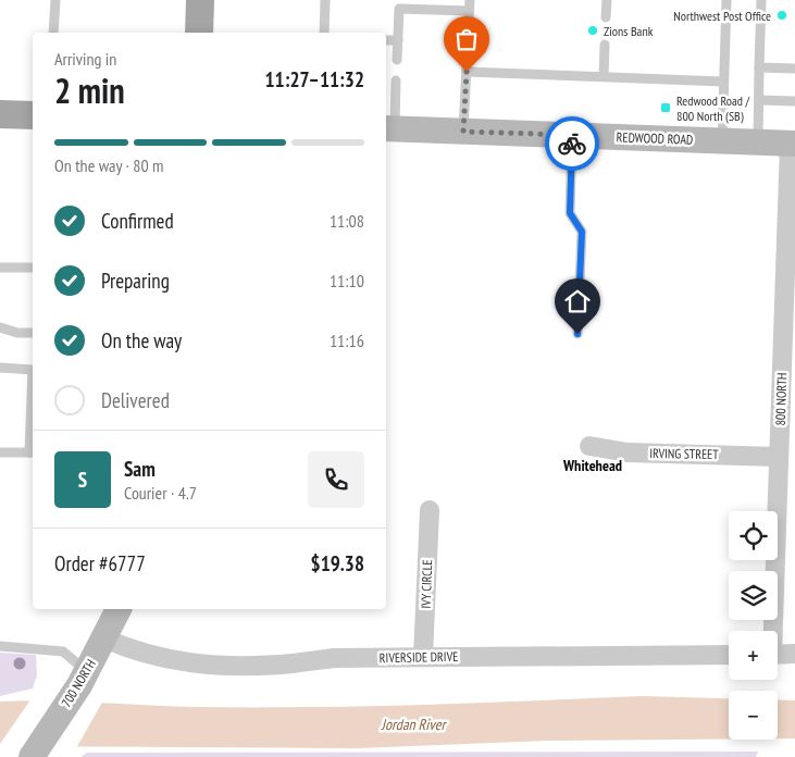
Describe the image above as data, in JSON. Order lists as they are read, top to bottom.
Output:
{
  "streets": {
    "main road": ["REDWOOD ROAD", "700 NORTH"],
    "street": [
      "800 NORTH",
      "IRVING STREET",
      "IVY CIRCLE",
      "RIVERSIDE DRIVE"
    ]
  },
  "crossings": [
    ["REDWOOD ROAD", "800 NORTH"],
    ["800 NORTH", "IRVING STREET"],
    ["IVY CIRCLE", "RIVERSIDE DRIVE"],
    ["RIVERSIDE DRIVE", "700 NORTH"]
  ],
  "districts": ["Whitehead"],
  "water": ["Jordan River"],
  "places": {
    "other": ["Northwest Post Office", "Zions Bank"],
    "transit": ["Redwood Road / 800 North (SB)"]
  },
  "page": {
    "heading": ["2 min", "Arriving in", "11:27–11:32"],
    "panel": [
      "Sam",
      "Courier · 4.7",
      "Order #6777",
      "$19.38"
    ],
    "bar": "On the way · 80 m",
    "list": [
      ["Confirmed", "11:08"],
      ["Preparing", "11:10"],
      ["On the way", "11:16"],
      "Delivered"
    ],
    "round": "S",
    "map_buttons": ["+", "−"]
  }
}
